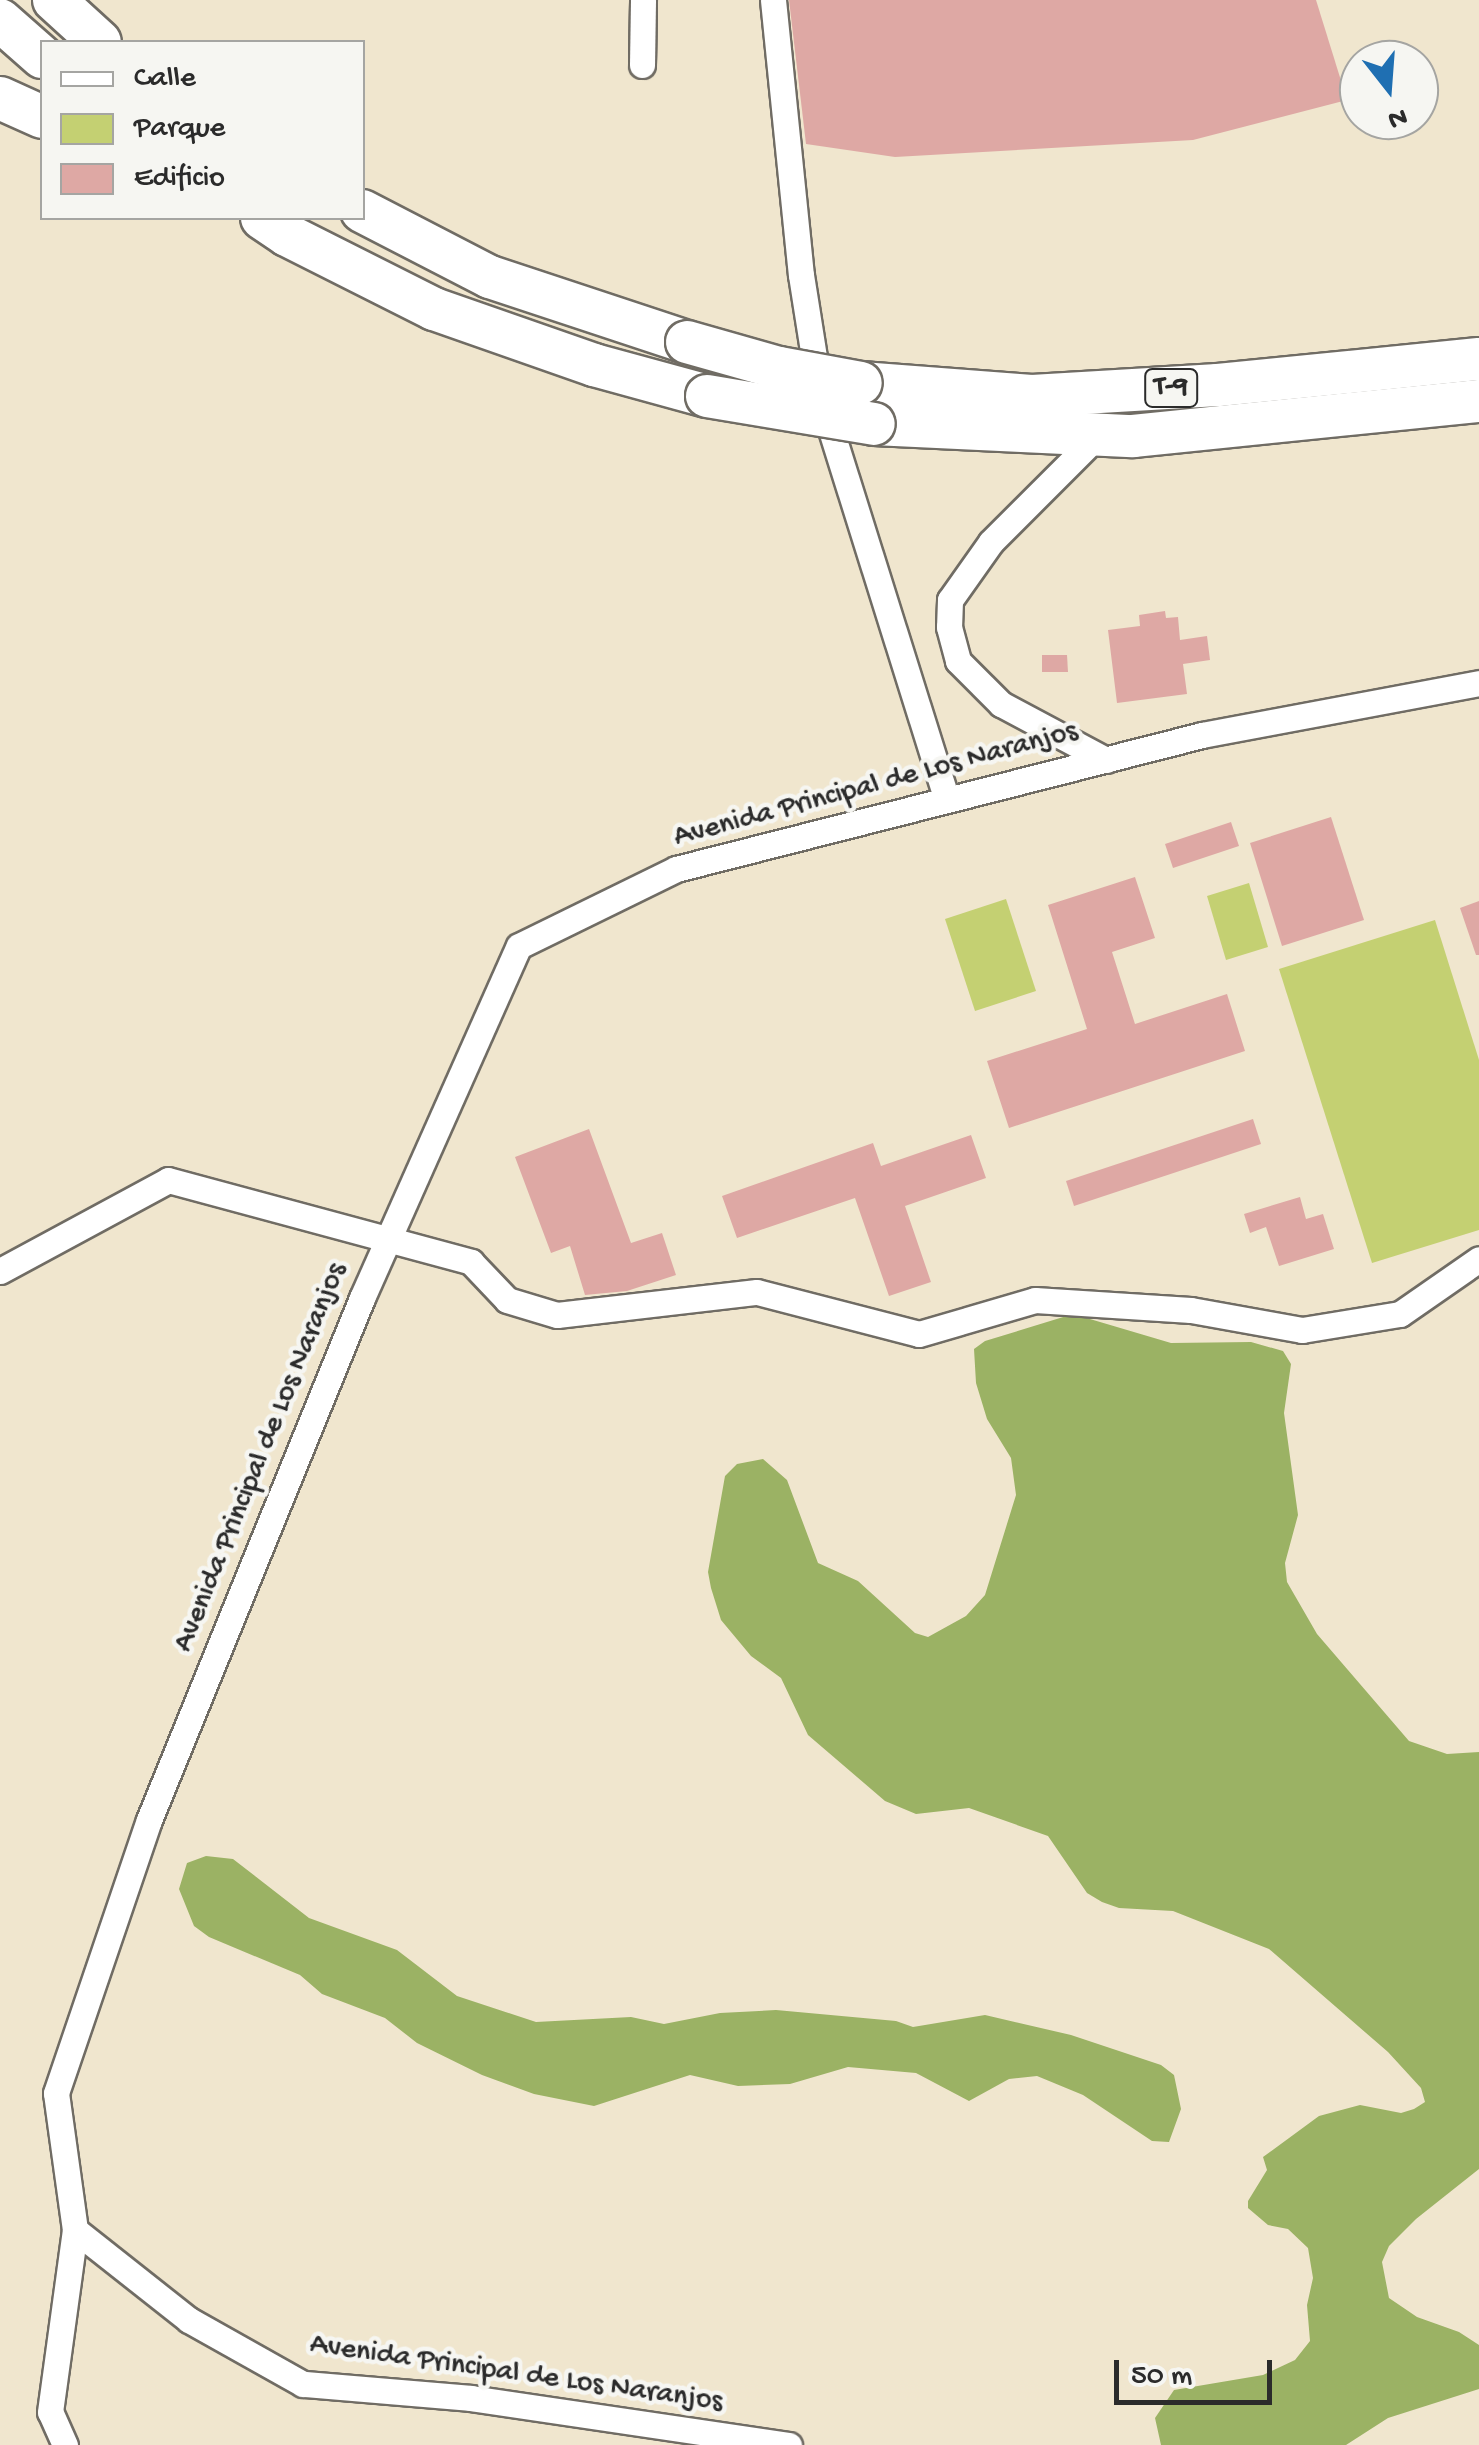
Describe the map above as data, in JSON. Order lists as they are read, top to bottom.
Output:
{
  "streets": {
    "highway": ["T-9"],
    "street": ["Avenida Principal de Los Naranjos"]
  },
  "legend": ["Calle", "Parque", "Edificio"],
  "scale_bar": "50 m",
  "north": "bottom"
}
